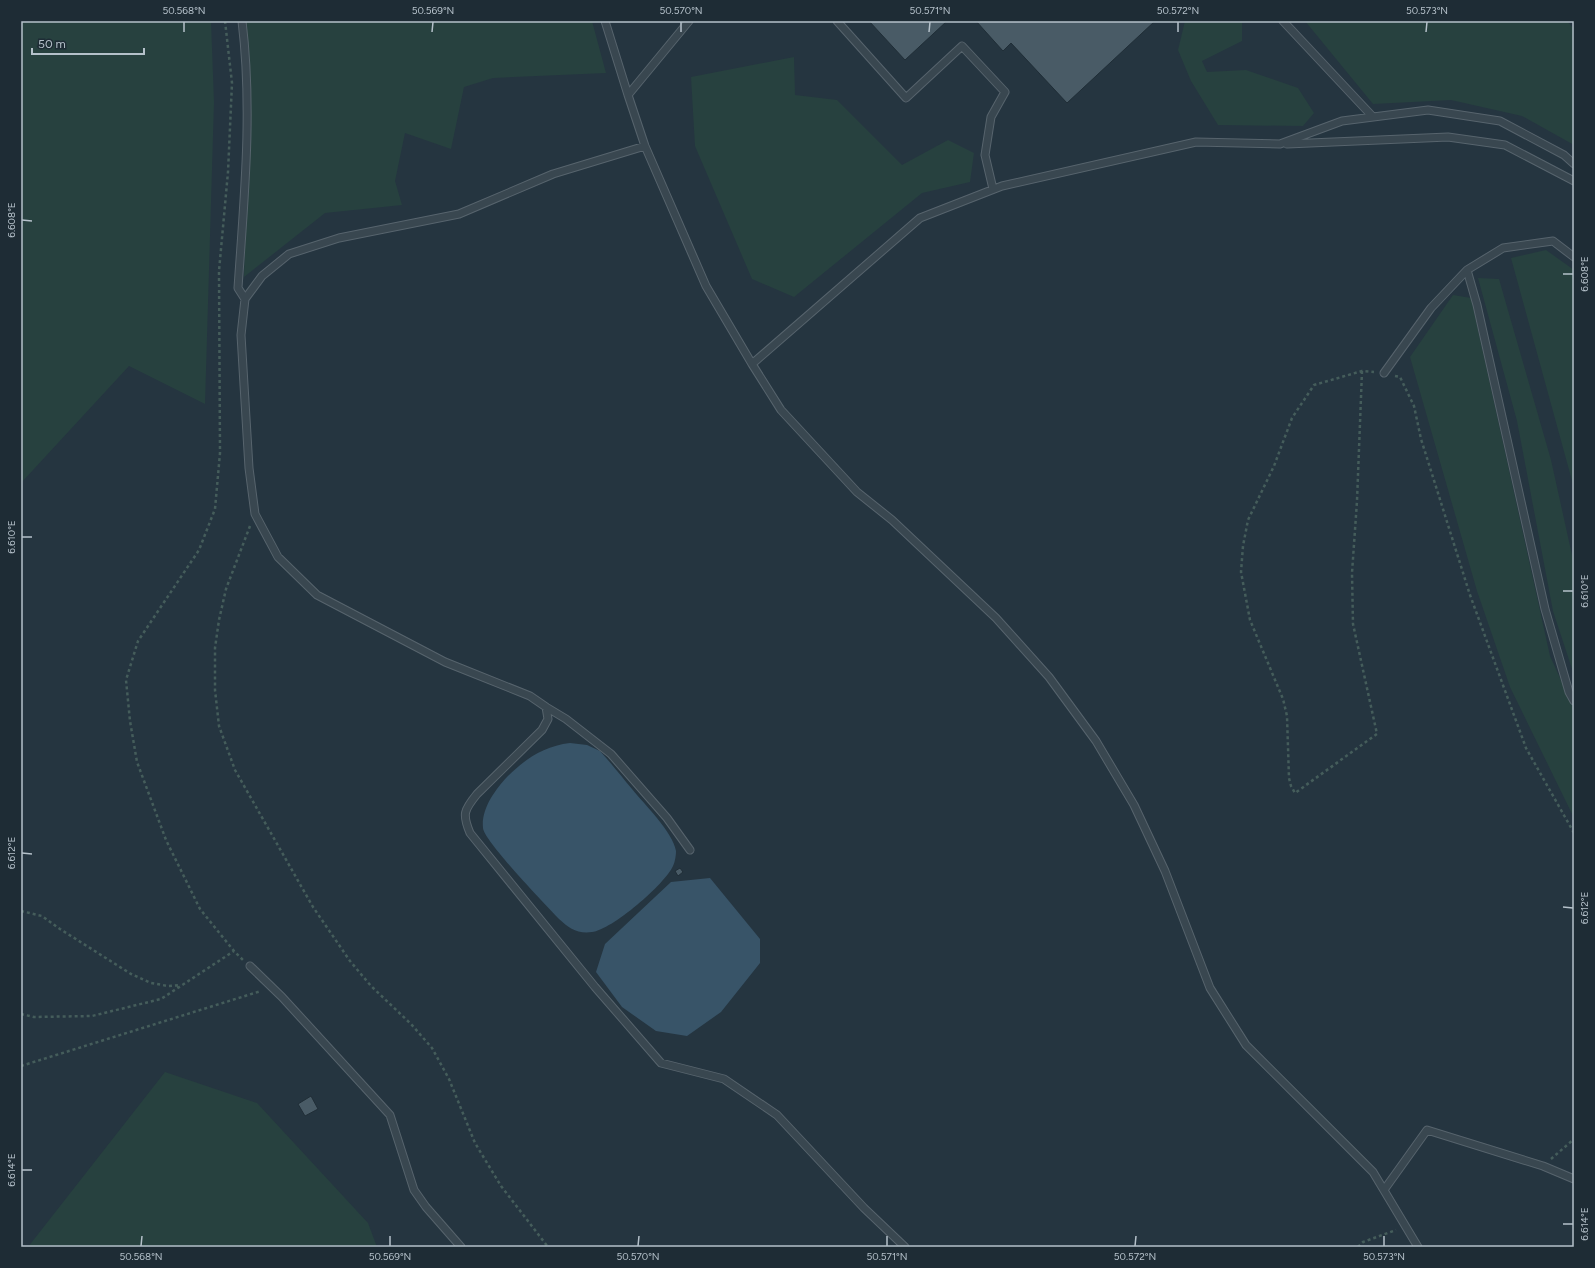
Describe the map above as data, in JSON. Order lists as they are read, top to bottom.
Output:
{
  "scale_bar": "50 m",
  "coordinates": [
    "50.568°N",
    "50.569°N",
    "50.570°N",
    "50.571°N",
    "50.572°N",
    "50.573°N",
    "6.608°E",
    "6.610°E",
    "6.612°E",
    "6.614°E"
  ]
}
